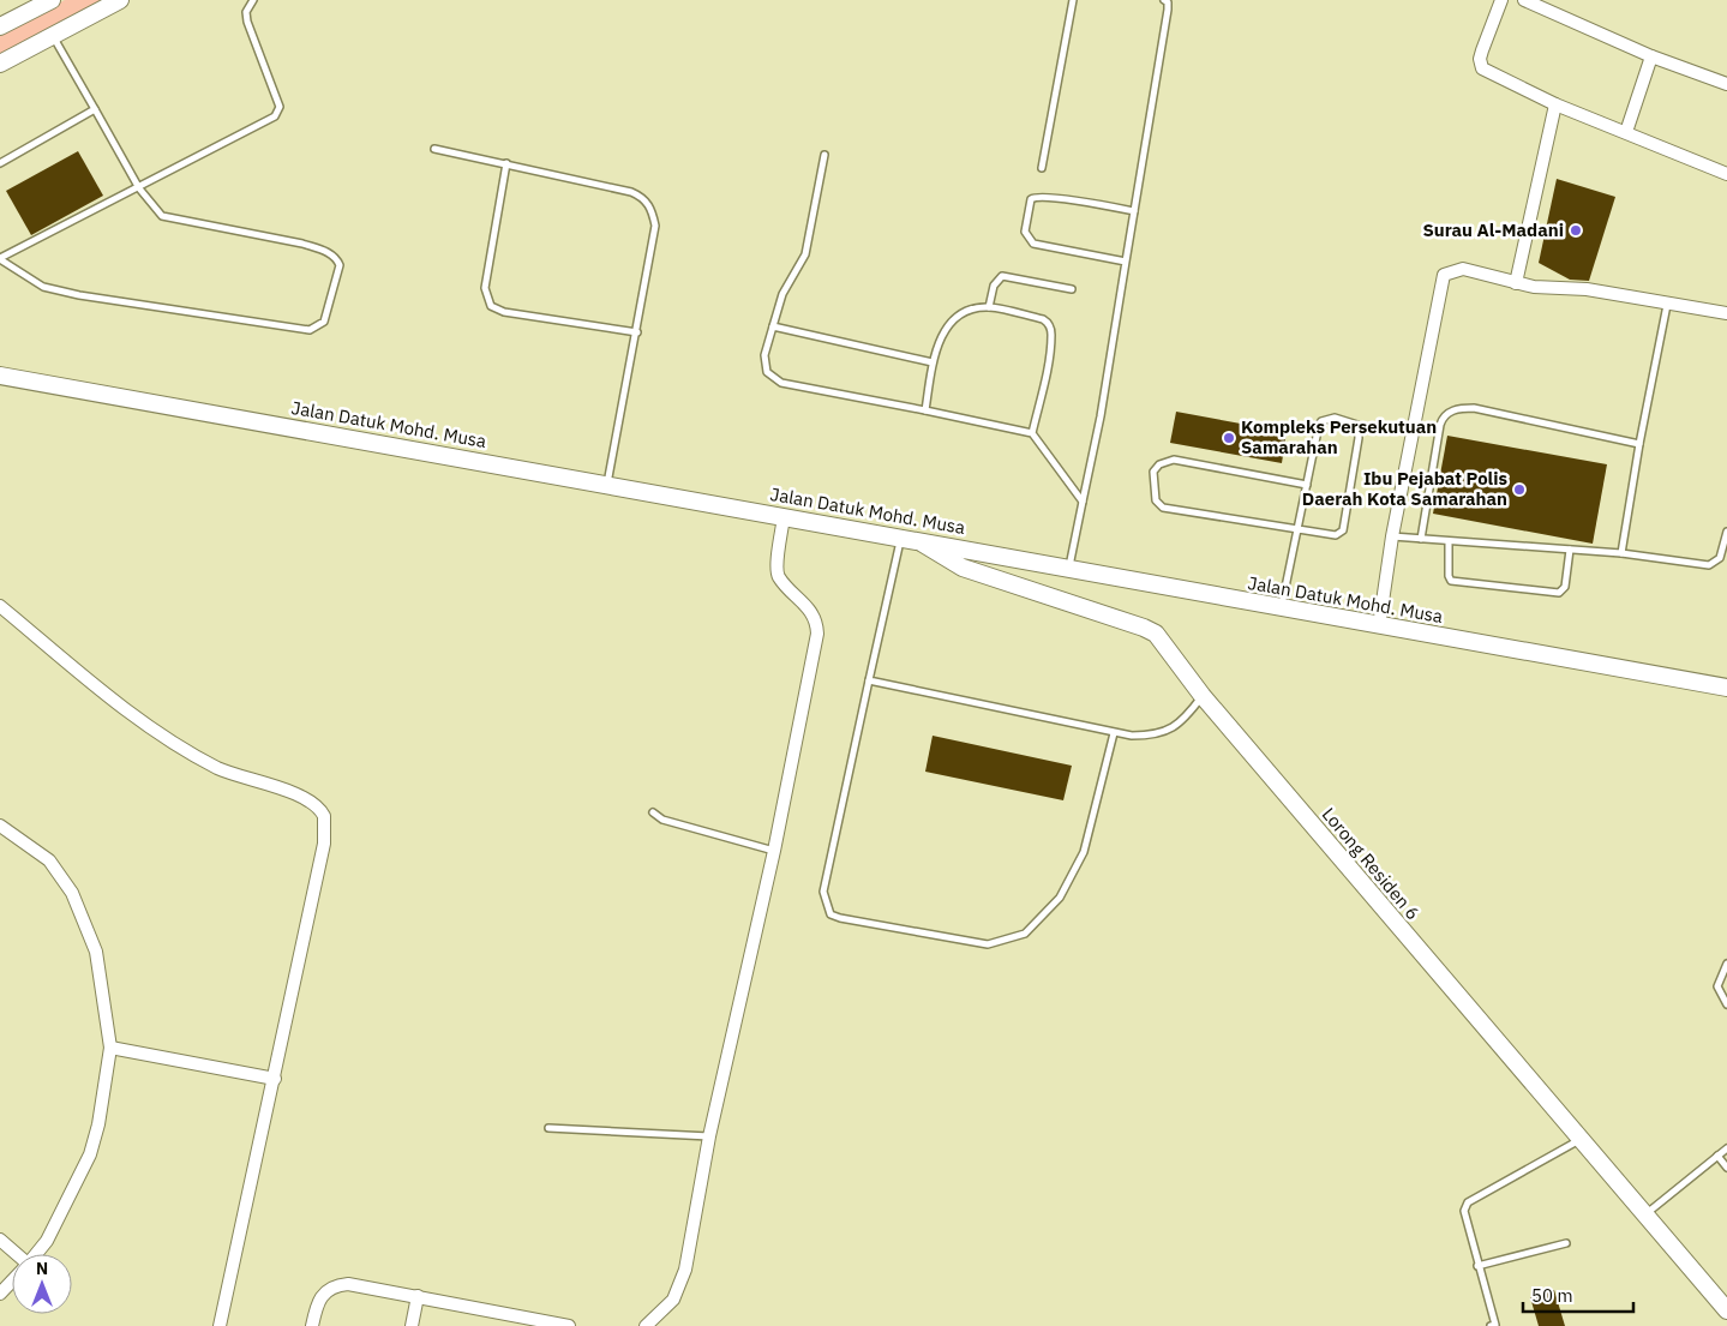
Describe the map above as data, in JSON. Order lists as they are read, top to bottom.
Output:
{
  "streets": {
    "main road": ["Jalan Datuk Mohd. Musa", "Lorong Residen 6"]
  },
  "crossings": [
    ["Jalan Datuk Mohd. Musa", "Lorong Residen 6"]
  ],
  "places": ["Surau Al-Madani", "Kompleks Persekutuan Samarahan", "Ibu Pejabat Polis Daerah Kota Samarahan"],
  "scale_bar": "50 m",
  "north": "top"
}
